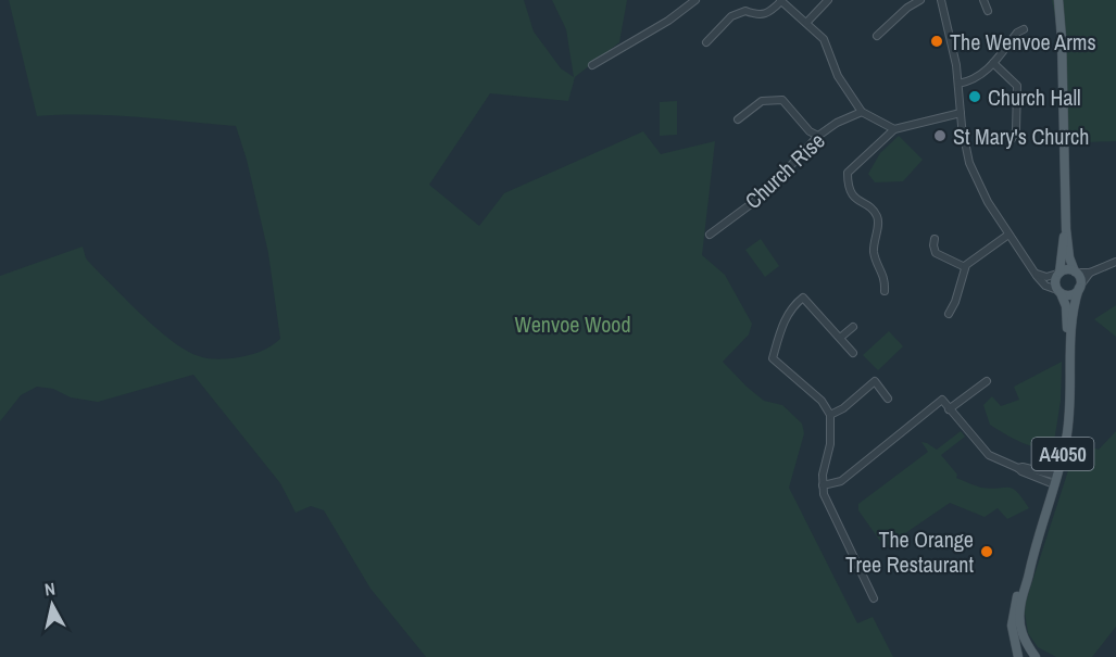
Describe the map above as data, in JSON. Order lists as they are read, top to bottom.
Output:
{
  "streets": {
    "main road": ["A4050"],
    "street": ["Church Rise"]
  },
  "parks": ["Wenvoe Wood"],
  "places": [
    "The Wenvoe Arms",
    "Church Hall",
    "St Mary's Church",
    "The Orange Tree Restaurant"
  ],
  "north": "top"
}
